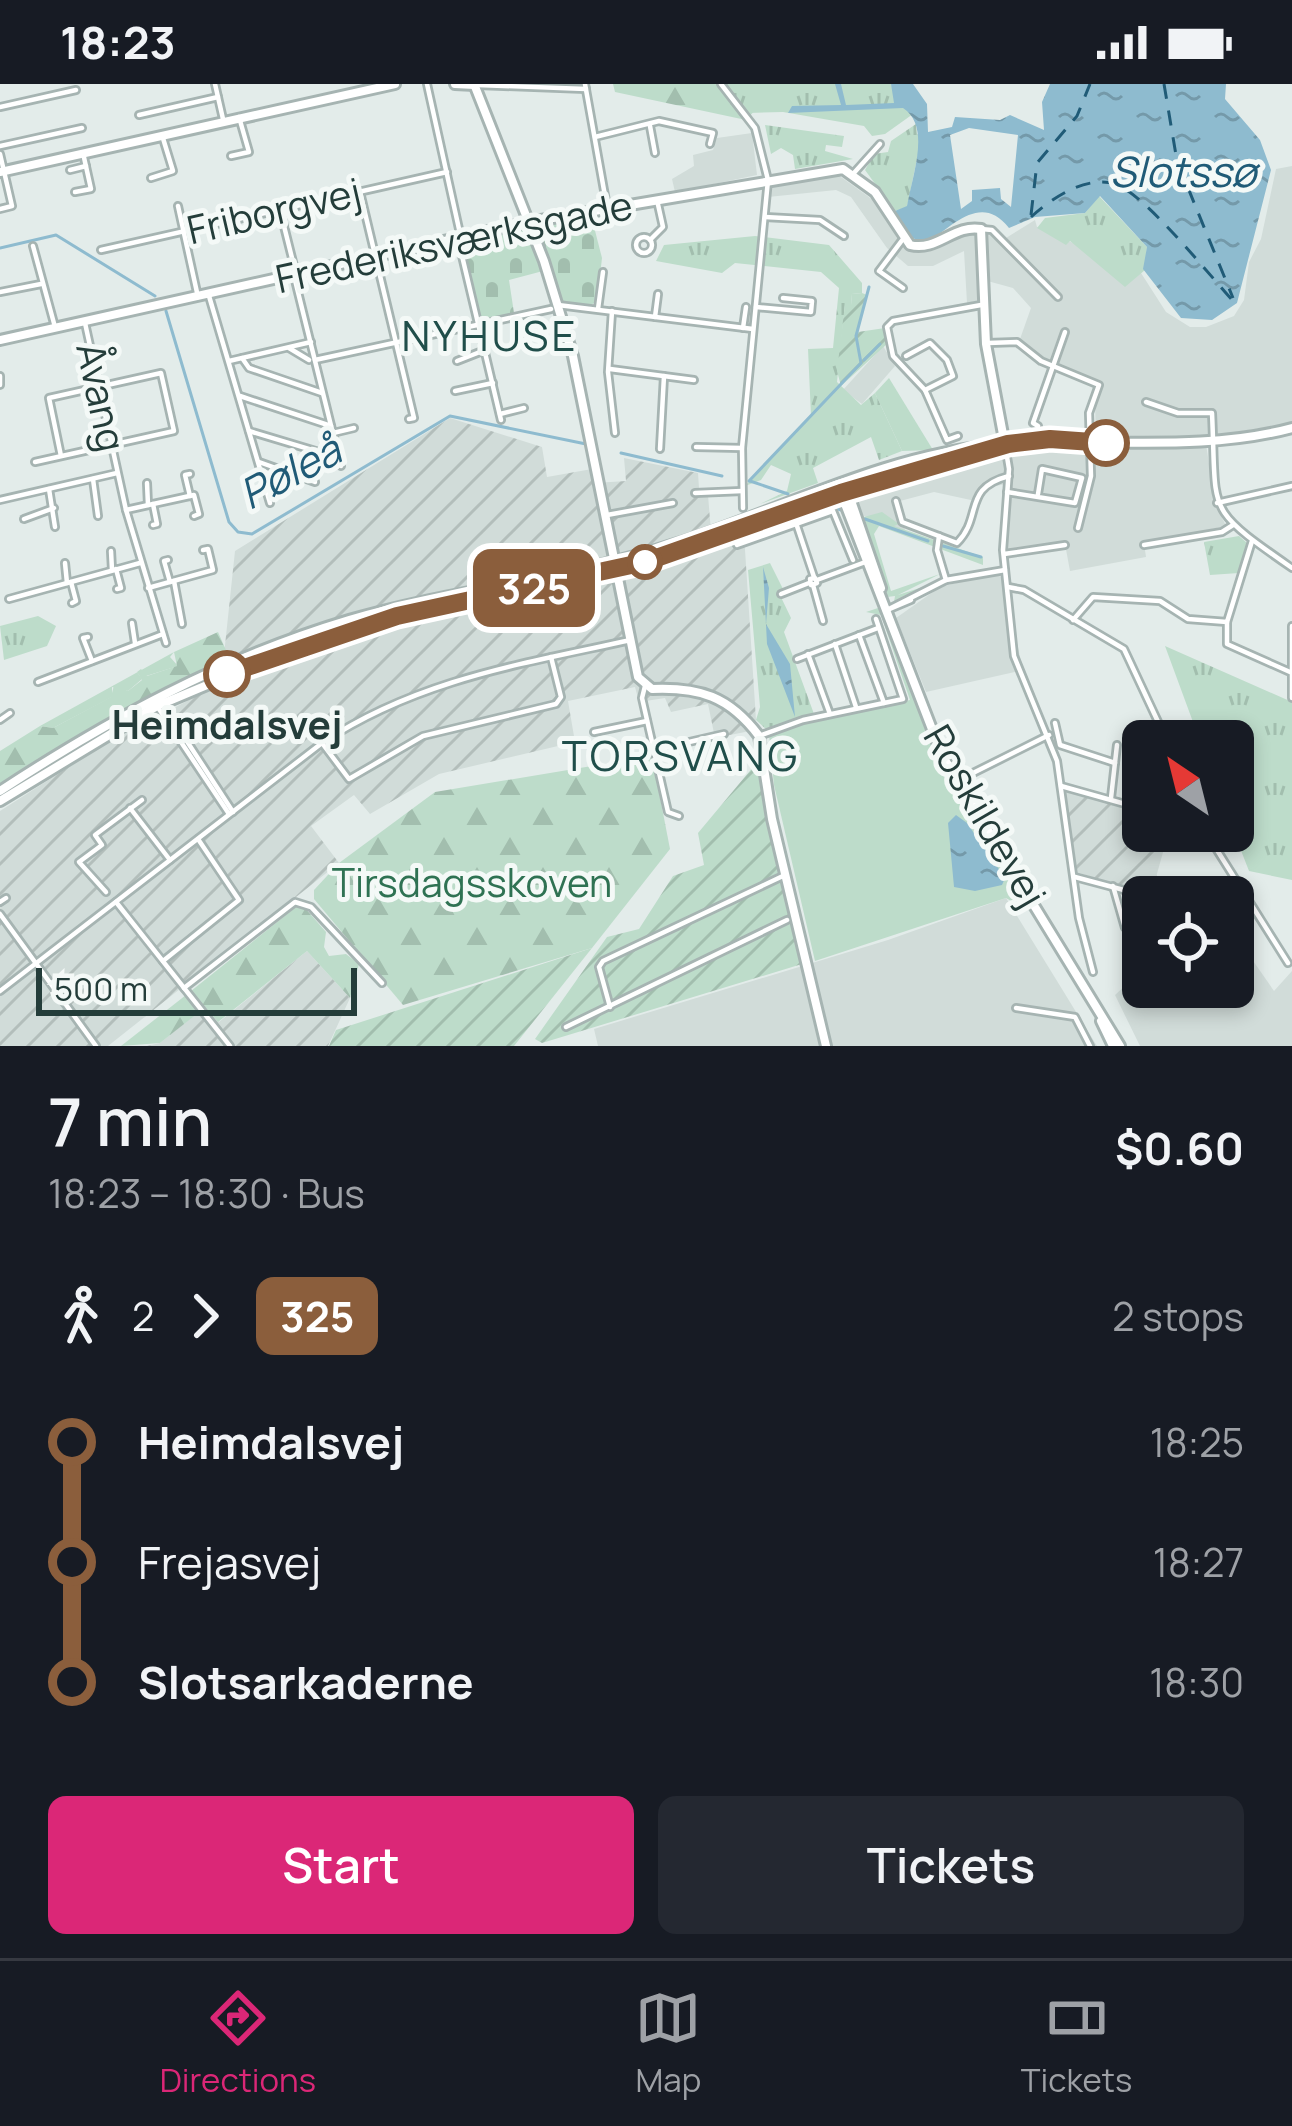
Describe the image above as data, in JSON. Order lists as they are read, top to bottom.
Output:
{
  "streets": {
    "street": [
      "Friborgvej",
      "Frederiksværksgade",
      "Åvang",
      "Roskildevej"
    ]
  },
  "crossings": [
    ["Frederiksværksgade", "Åvang"]
  ],
  "districts": ["NYHUSE", "TORSVANG"],
  "water": ["Slotssø", "Pøleå"],
  "parks": ["Tirsdagsskoven"],
  "places": ["Heimdalsvej"],
  "lines": ["bus line 325"],
  "scale_bar": "500 m",
  "north": "top left",
  "page": {
    "status": "18:23",
    "on_map": "325",
    "scale": "500 m",
    "heading": ["7 min", "18:23 – 18:30 · Bus", "$0.60"],
    "legs": ["2", "325", "2 stops"],
    "list": [
      {
        "name": "Heimdalsvej",
        "value": "18:25"
      },
      {
        "name": "Frejasvej",
        "value": "18:27"
      },
      {
        "name": "Slotsarkaderne",
        "value": "18:30"
      }
    ],
    "buttons": ["Start", "Tickets"],
    "tabs": ["Directions", "Map", "Tickets"]
  }
}
